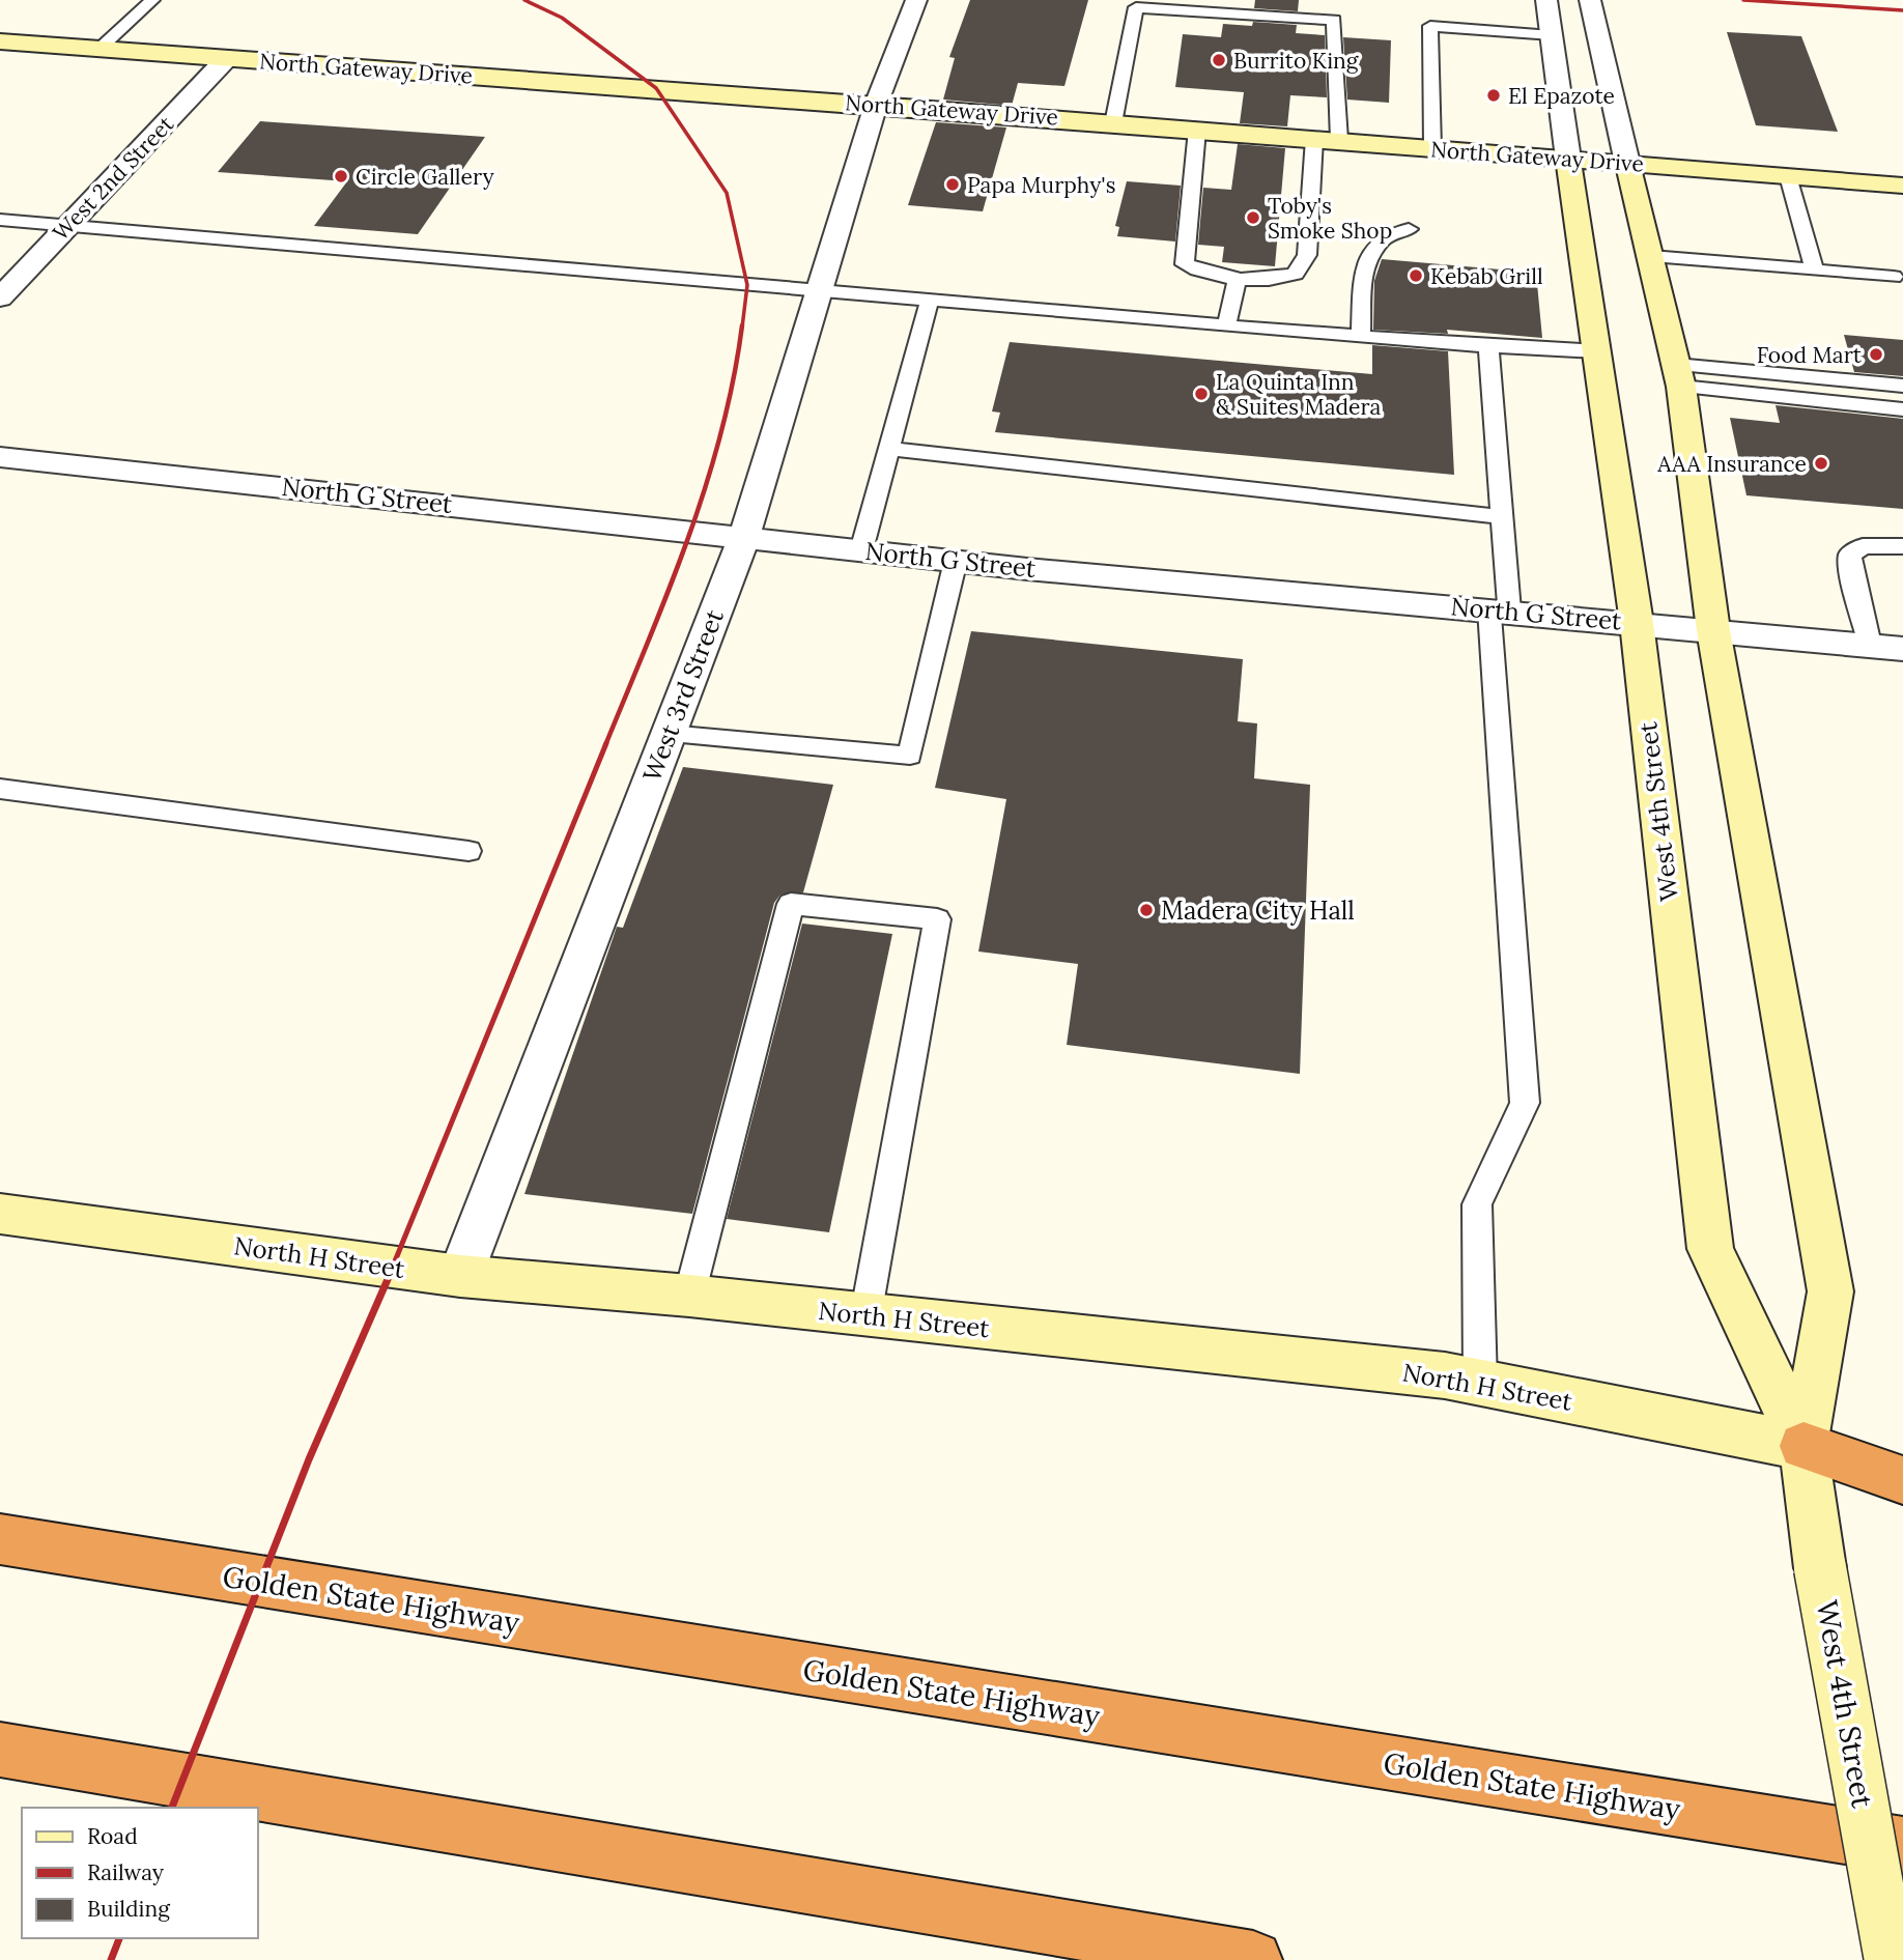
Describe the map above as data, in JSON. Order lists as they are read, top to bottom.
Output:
{
  "streets": {
    "highway": ["Golden State Highway"],
    "main road": ["North Gateway Drive", "West 4th Street", "North H Street"],
    "street": ["West 2nd Street", "North G Street", "West 3rd Street"]
  },
  "crossings": [
    ["North Gateway Drive", "West 2nd Street"],
    ["North Gateway Drive", "West 3rd Street"],
    ["North Gateway Drive", "West 4th Street"],
    ["North G Street", "West 3rd Street"],
    ["North G Street", "West 4th Street"],
    ["West 3rd Street", "North H Street"],
    ["West 4th Street", "North H Street"]
  ],
  "places": [
    "Burrito King",
    "El Epazote",
    "Circle Gallery",
    "Papa Murphy's",
    "Toby's Smoke Shop",
    "Kebab Grill",
    "Food Mart",
    "La Quinta Inn & Suites Madera",
    "AAA Insurance",
    "Madera City Hall"
  ],
  "legend": ["Road", "Railway", "Building"]
}
